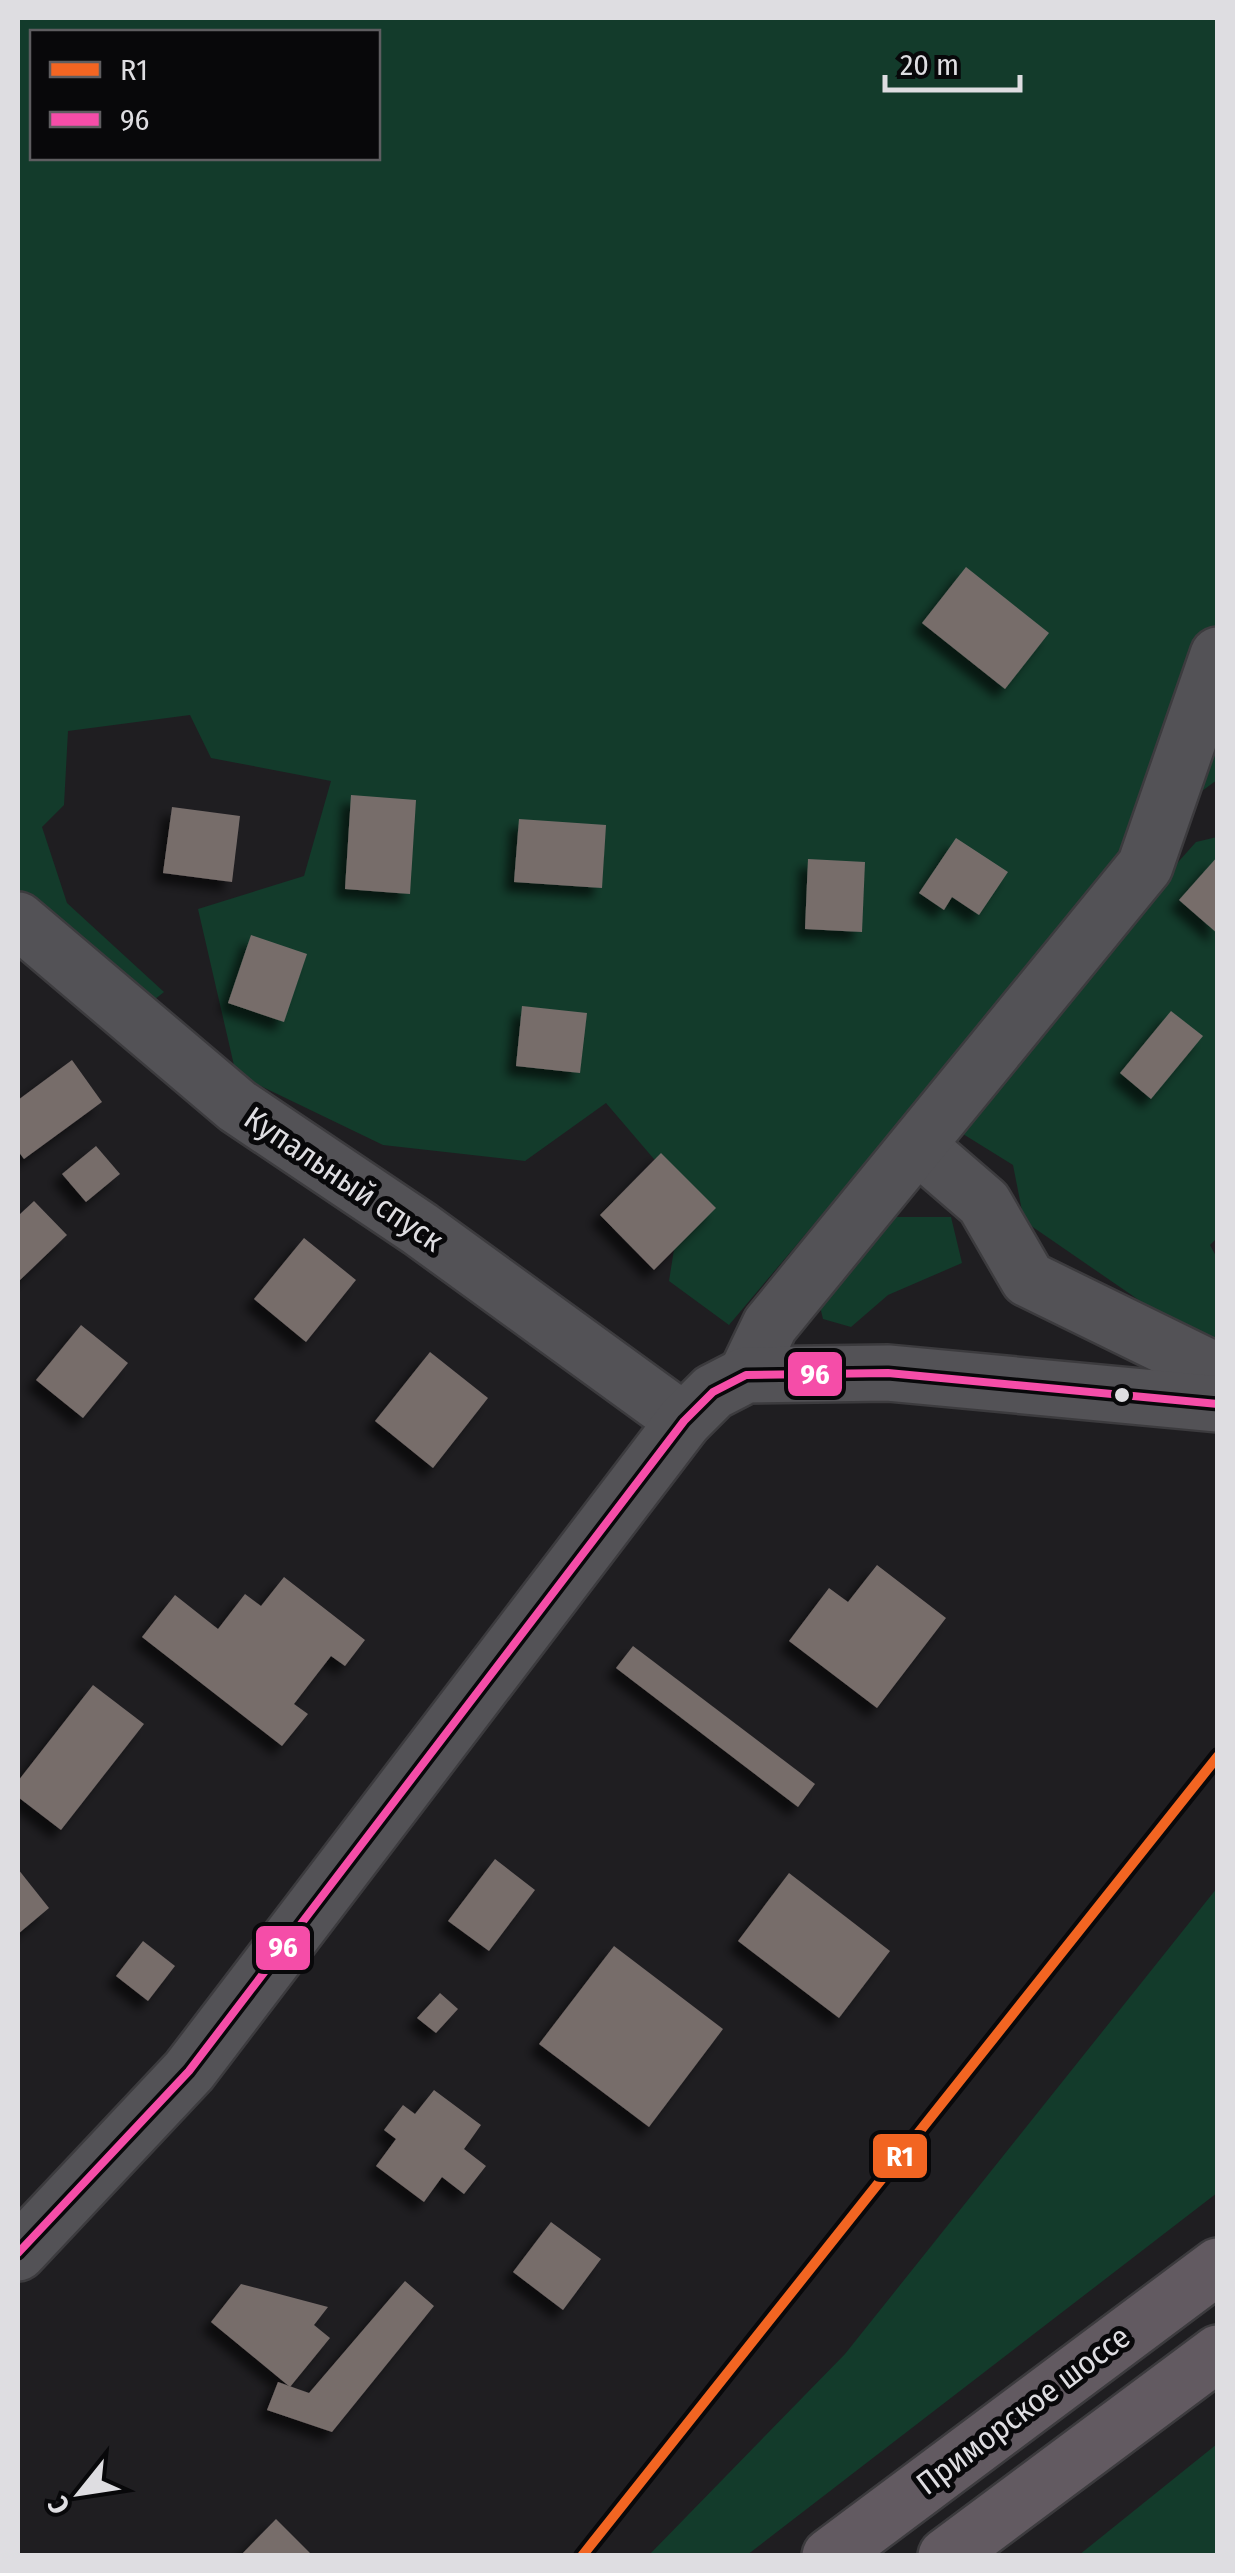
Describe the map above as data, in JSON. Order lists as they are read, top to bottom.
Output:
{
  "streets": {
    "highway": ["Приморское шоссе"],
    "street": ["Купальный спуск"]
  },
  "lines": ["transit line 96", "transit line R1"],
  "legend": ["R1", "96"],
  "scale_bar": "20 m",
  "north": "bottom left"
}
